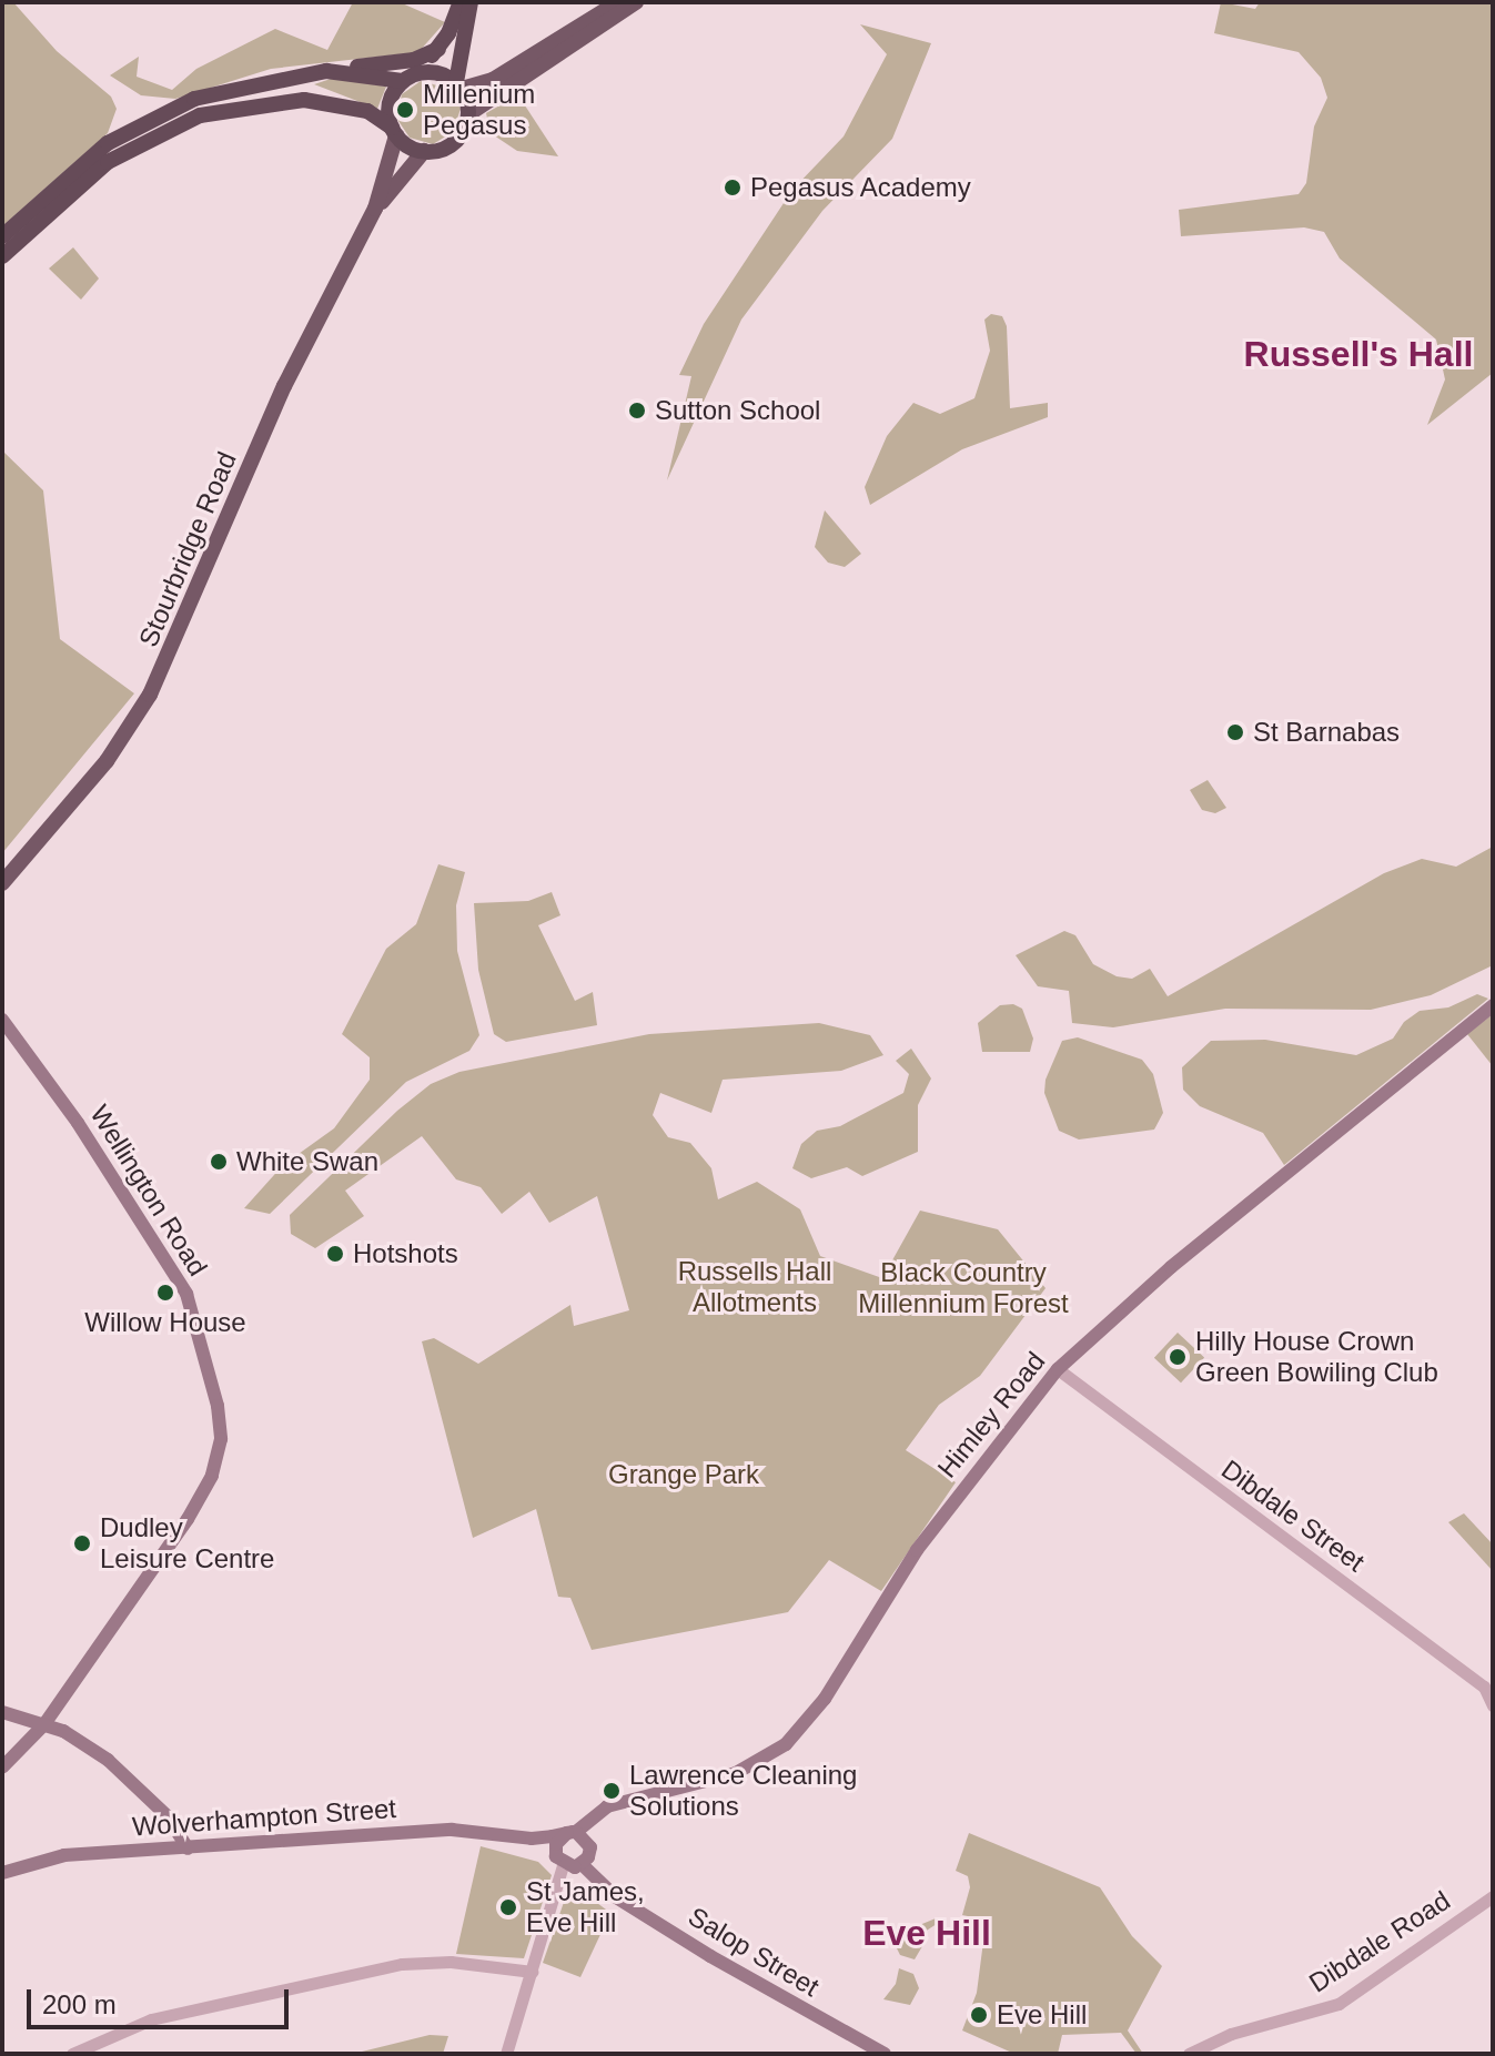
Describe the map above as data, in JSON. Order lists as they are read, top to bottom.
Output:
{
  "streets": {
    "main road": [
      "Stourbridge Road",
      "Wellington Road",
      "Himley Road",
      "Wolverhampton Street",
      "Salop Street"
    ],
    "street": ["Dibdale Street", "Dibdale Road"]
  },
  "crossings": [
    ["Himley Road", "Dibdale Street"],
    ["Himley Road", "Wolverhampton Street"]
  ],
  "districts": ["Russell's Hall", "Eve Hill"],
  "parks": ["Russells Hall Allotments", "Black Country Millennium Forest", "Grange Park"],
  "places": [
    "Millenium Pegasus",
    "Pegasus Academy",
    "Sutton School",
    "St Barnabas",
    "White Swan",
    "Hotshots",
    "Willow House",
    "Hilly House Crown Green Bowiling Club",
    "Dudley Leisure Centre",
    "Lawrence Cleaning Solutions",
    "St James, Eve Hill",
    "Eve Hill"
  ],
  "scale_bar": "200 m"
}
